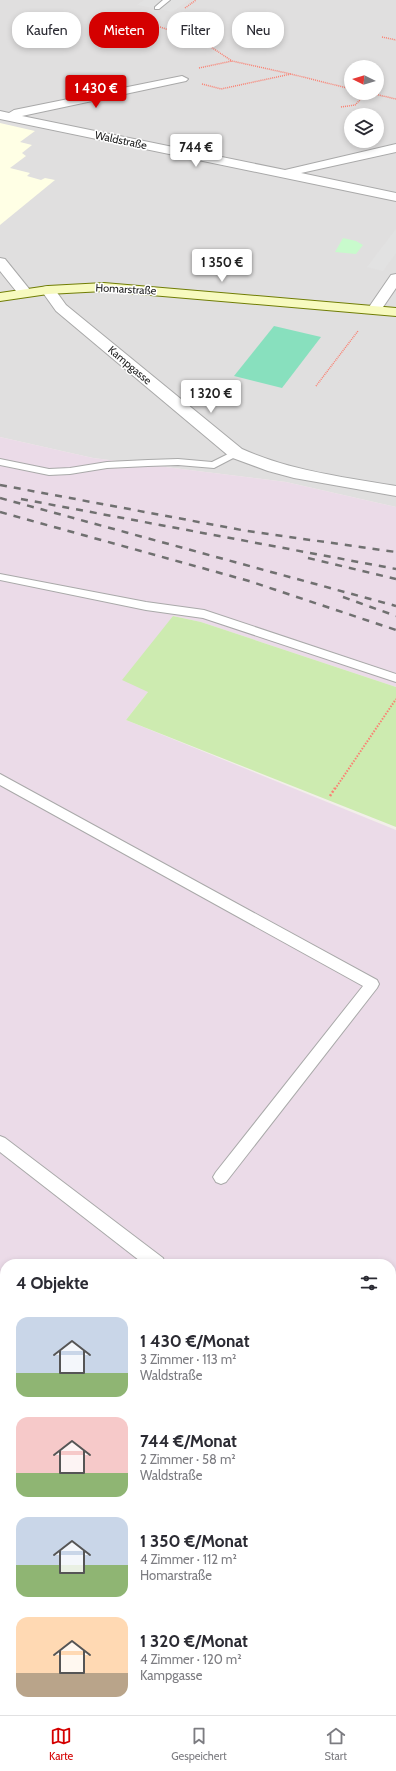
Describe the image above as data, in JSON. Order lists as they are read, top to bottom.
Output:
{
  "streets": {
    "street": ["Waldstraße", "Homarstraße", "Kampgasse"]
  },
  "crossings": [
    ["Homarstraße", "Kampgasse"]
  ],
  "north": "left",
  "page": {
    "chip": [
      "Kaufen",
      "Mieten",
      "Filter",
      "Neu"
    ],
    "price": [
      "1 430 €",
      "744 €",
      "1 350 €",
      "1 320 €"
    ],
    "heading": "4 Objekte",
    "list": [
      {
        "name": "1 430 €/Monat",
        "note": "3 Zimmer · 113 m² · Waldstraße"
      },
      {
        "name": "744 €/Monat",
        "note": "2 Zimmer · 58 m² · Waldstraße"
      },
      {
        "name": "1 350 €/Monat",
        "note": "4 Zimmer · 112 m² · Homarstraße"
      },
      {
        "name": "1 320 €/Monat",
        "note": "4 Zimmer · 120 m² · Kampgasse"
      }
    ],
    "tabs": ["Karte", "Gespeichert", "Start"]
  }
}
